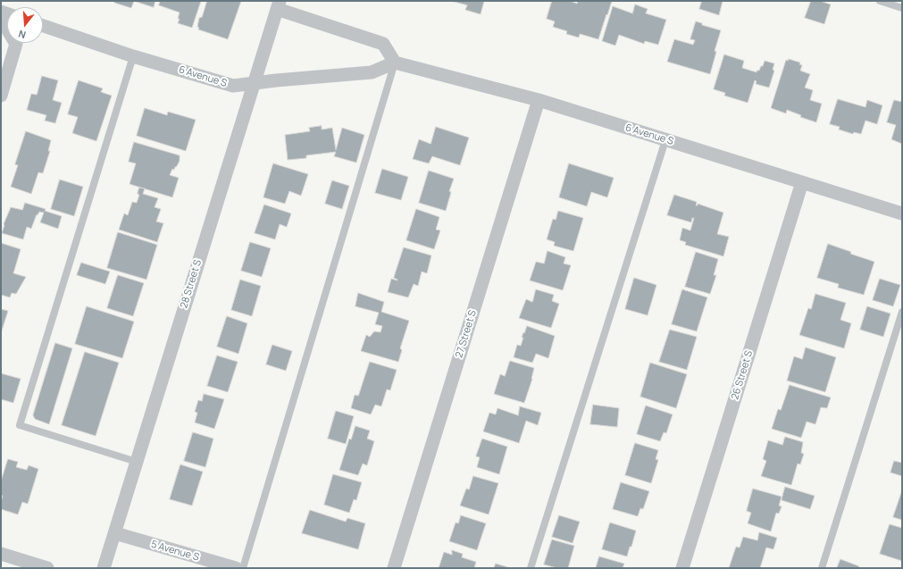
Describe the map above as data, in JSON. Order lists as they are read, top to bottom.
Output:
{
  "streets": {
    "street": [
      "6 Avenue S",
      "28 Street S",
      "27 Street S",
      "26 Street S",
      "5 Avenue S"
    ]
  },
  "crossings": [
    ["6 Avenue S", "28 Street S"],
    ["6 Avenue S", "27 Street S"],
    ["6 Avenue S", "26 Street S"],
    ["28 Street S", "5 Avenue S"]
  ],
  "north": "bottom"
}
